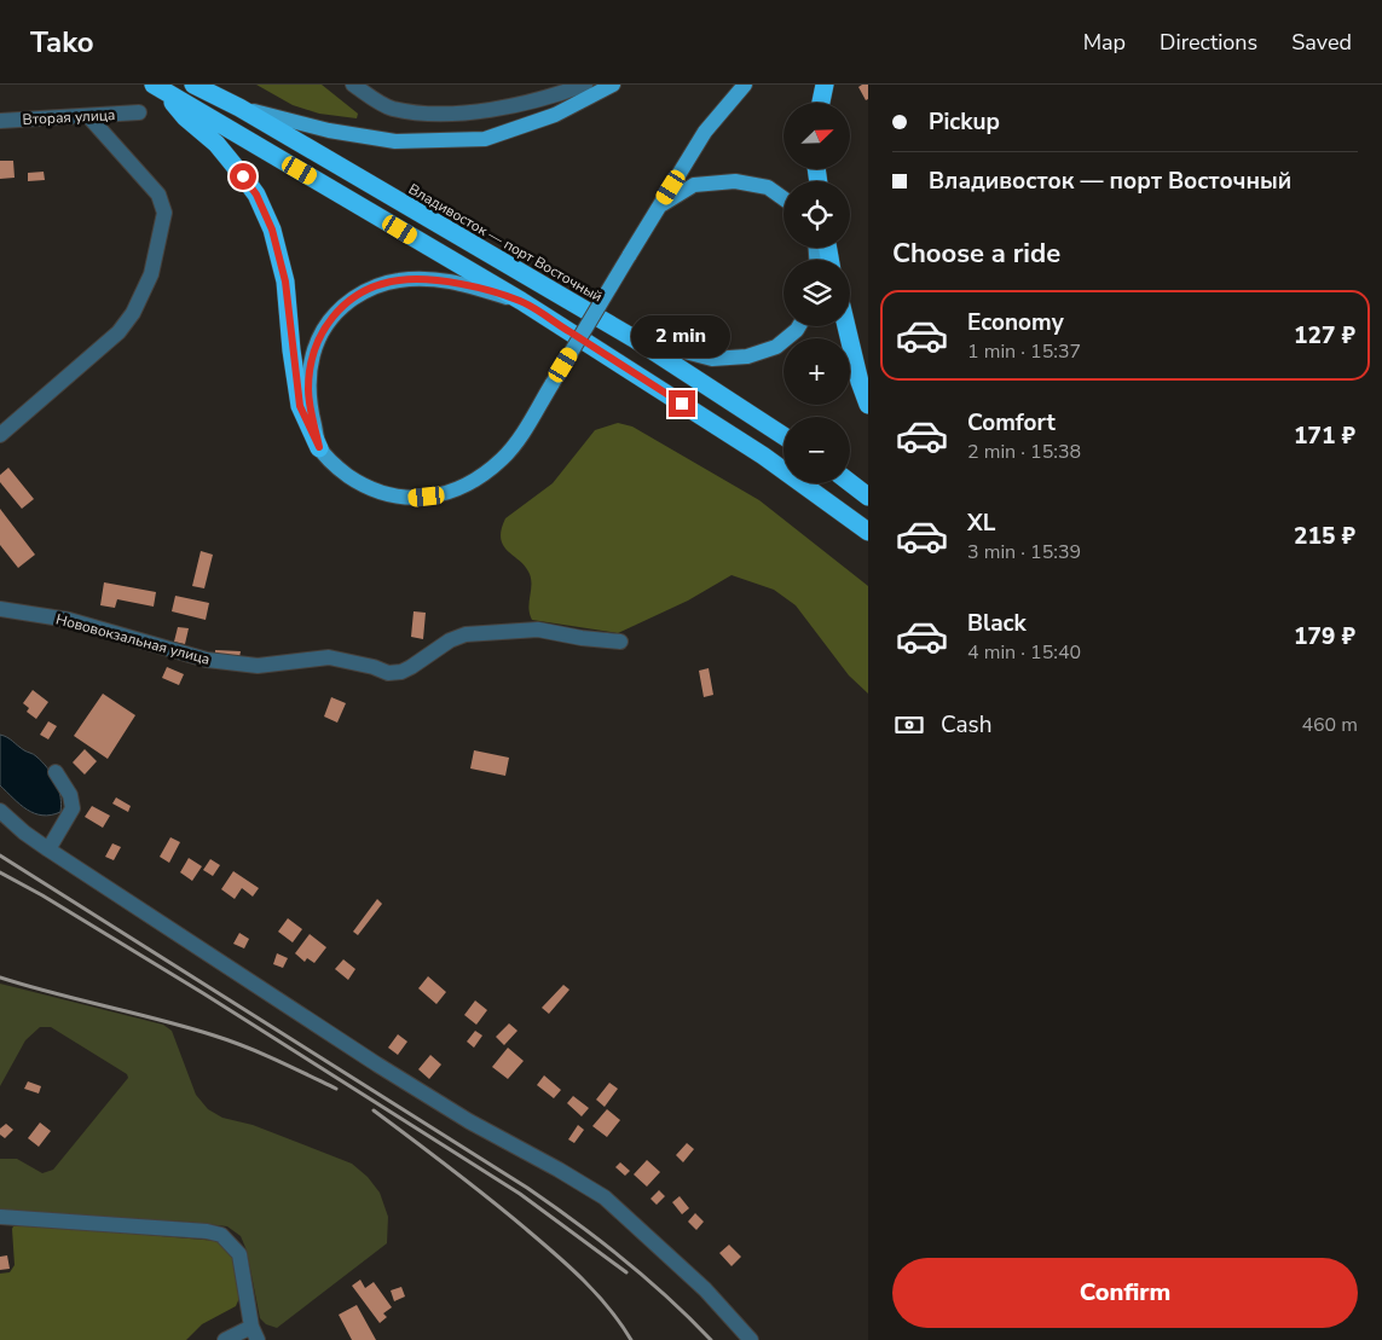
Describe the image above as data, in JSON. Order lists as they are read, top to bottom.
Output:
{
  "streets": {
    "highway": ["Владивосток — порт Восточный"],
    "street": ["Вторая улица", "Нововокзальная улица"]
  },
  "north": "top right",
  "page": {
    "header": "Tako",
    "nav": ["Map", "Directions", "Saved"],
    "banner": ["Pickup", "Владивосток — порт Восточный"],
    "map_buttons": ["+", "−"],
    "heading": "Choose a ride",
    "list": [
      {
        "name": "Economy",
        "note": "1 min · 15:37",
        "value": "127 ₽"
      },
      {
        "name": "Comfort",
        "note": "2 min · 15:38",
        "value": "171 ₽"
      },
      {
        "name": "XL",
        "note": "3 min · 15:39",
        "value": "215 ₽"
      },
      {
        "name": "Black",
        "note": "4 min · 15:40",
        "value": "179 ₽"
      }
    ],
    "bubble": "2 min",
    "pay": ["Cash", "460 m"],
    "buttons": "Confirm"
  }
}
